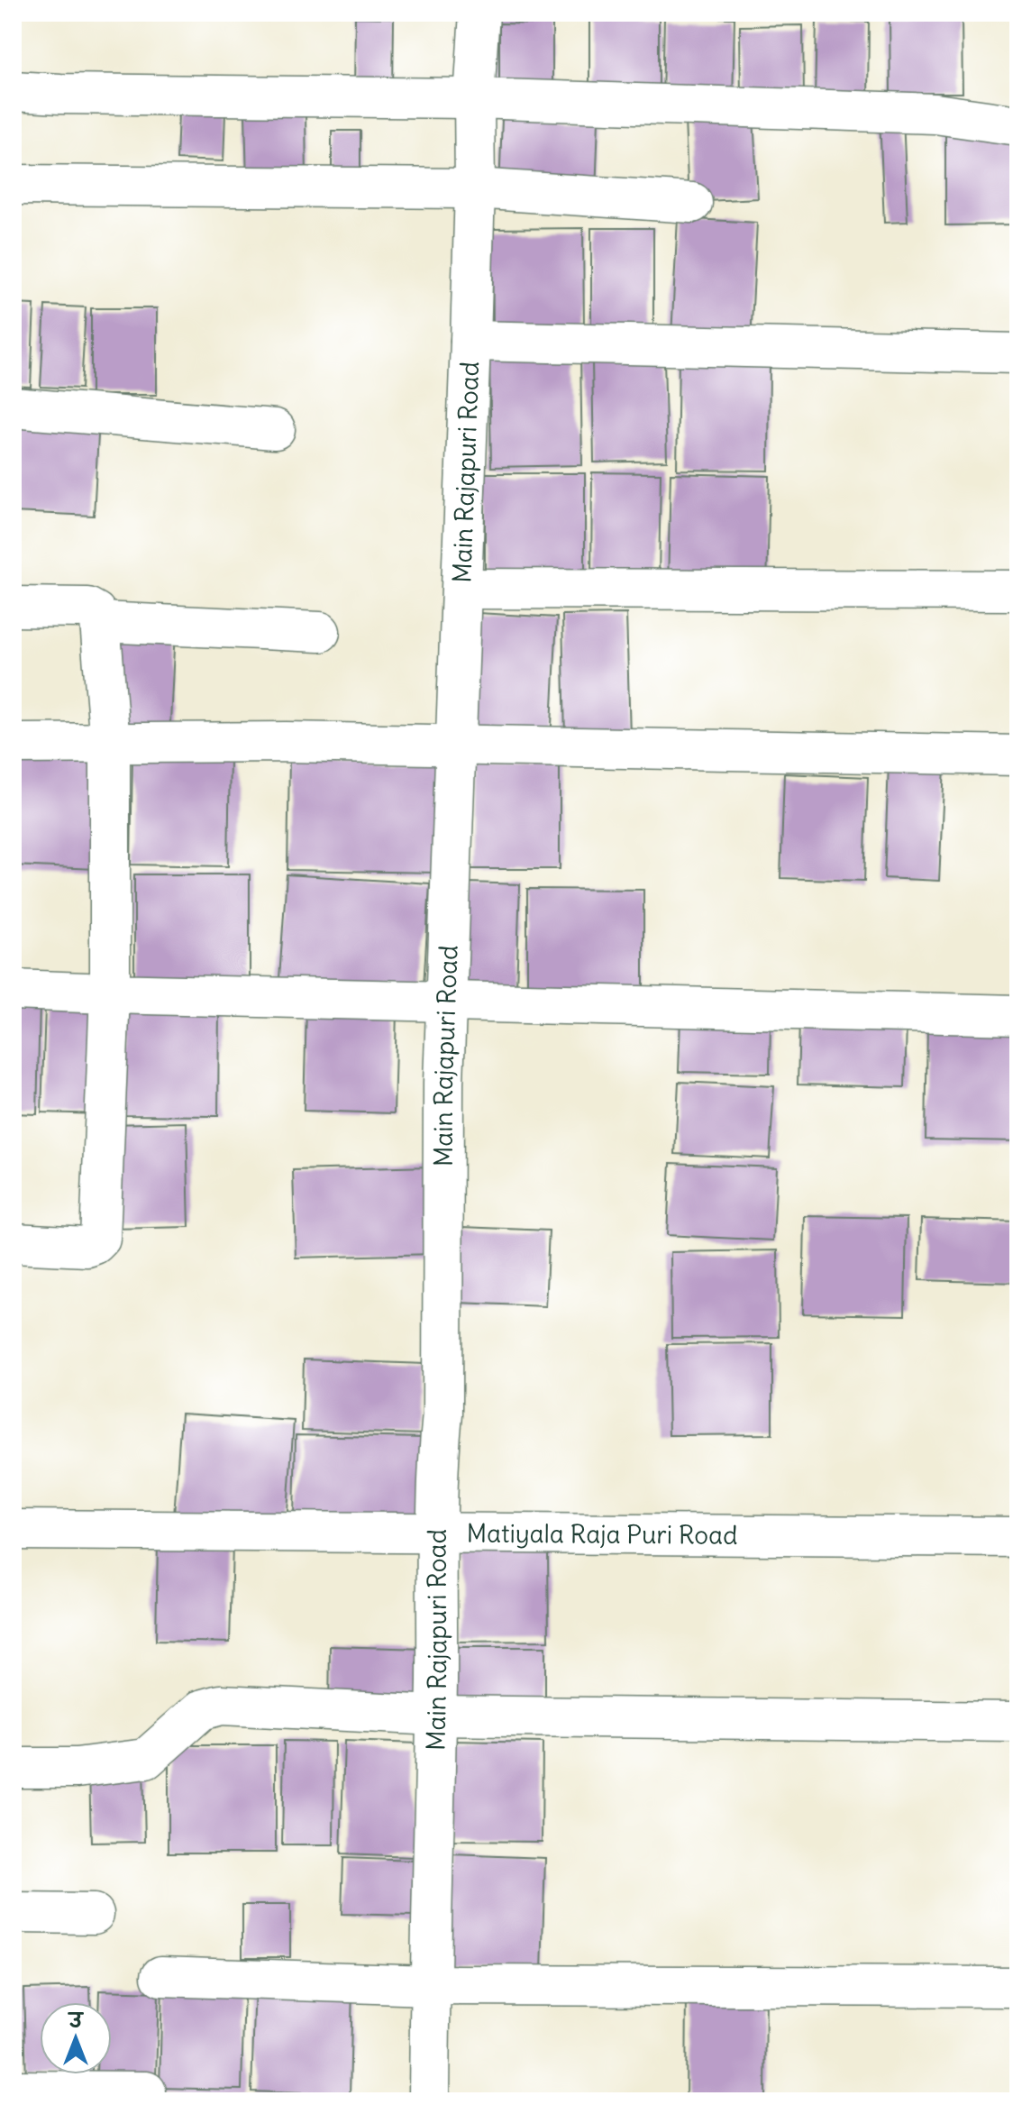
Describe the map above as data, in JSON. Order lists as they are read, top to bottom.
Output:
{
  "streets": {
    "street": ["Main Rajapuri Road", "Matiyala Raja Puri Road"]
  },
  "crossings": [
    ["Main Rajapuri Road", "Matiyala Raja Puri Road"]
  ],
  "north": "top"
}
